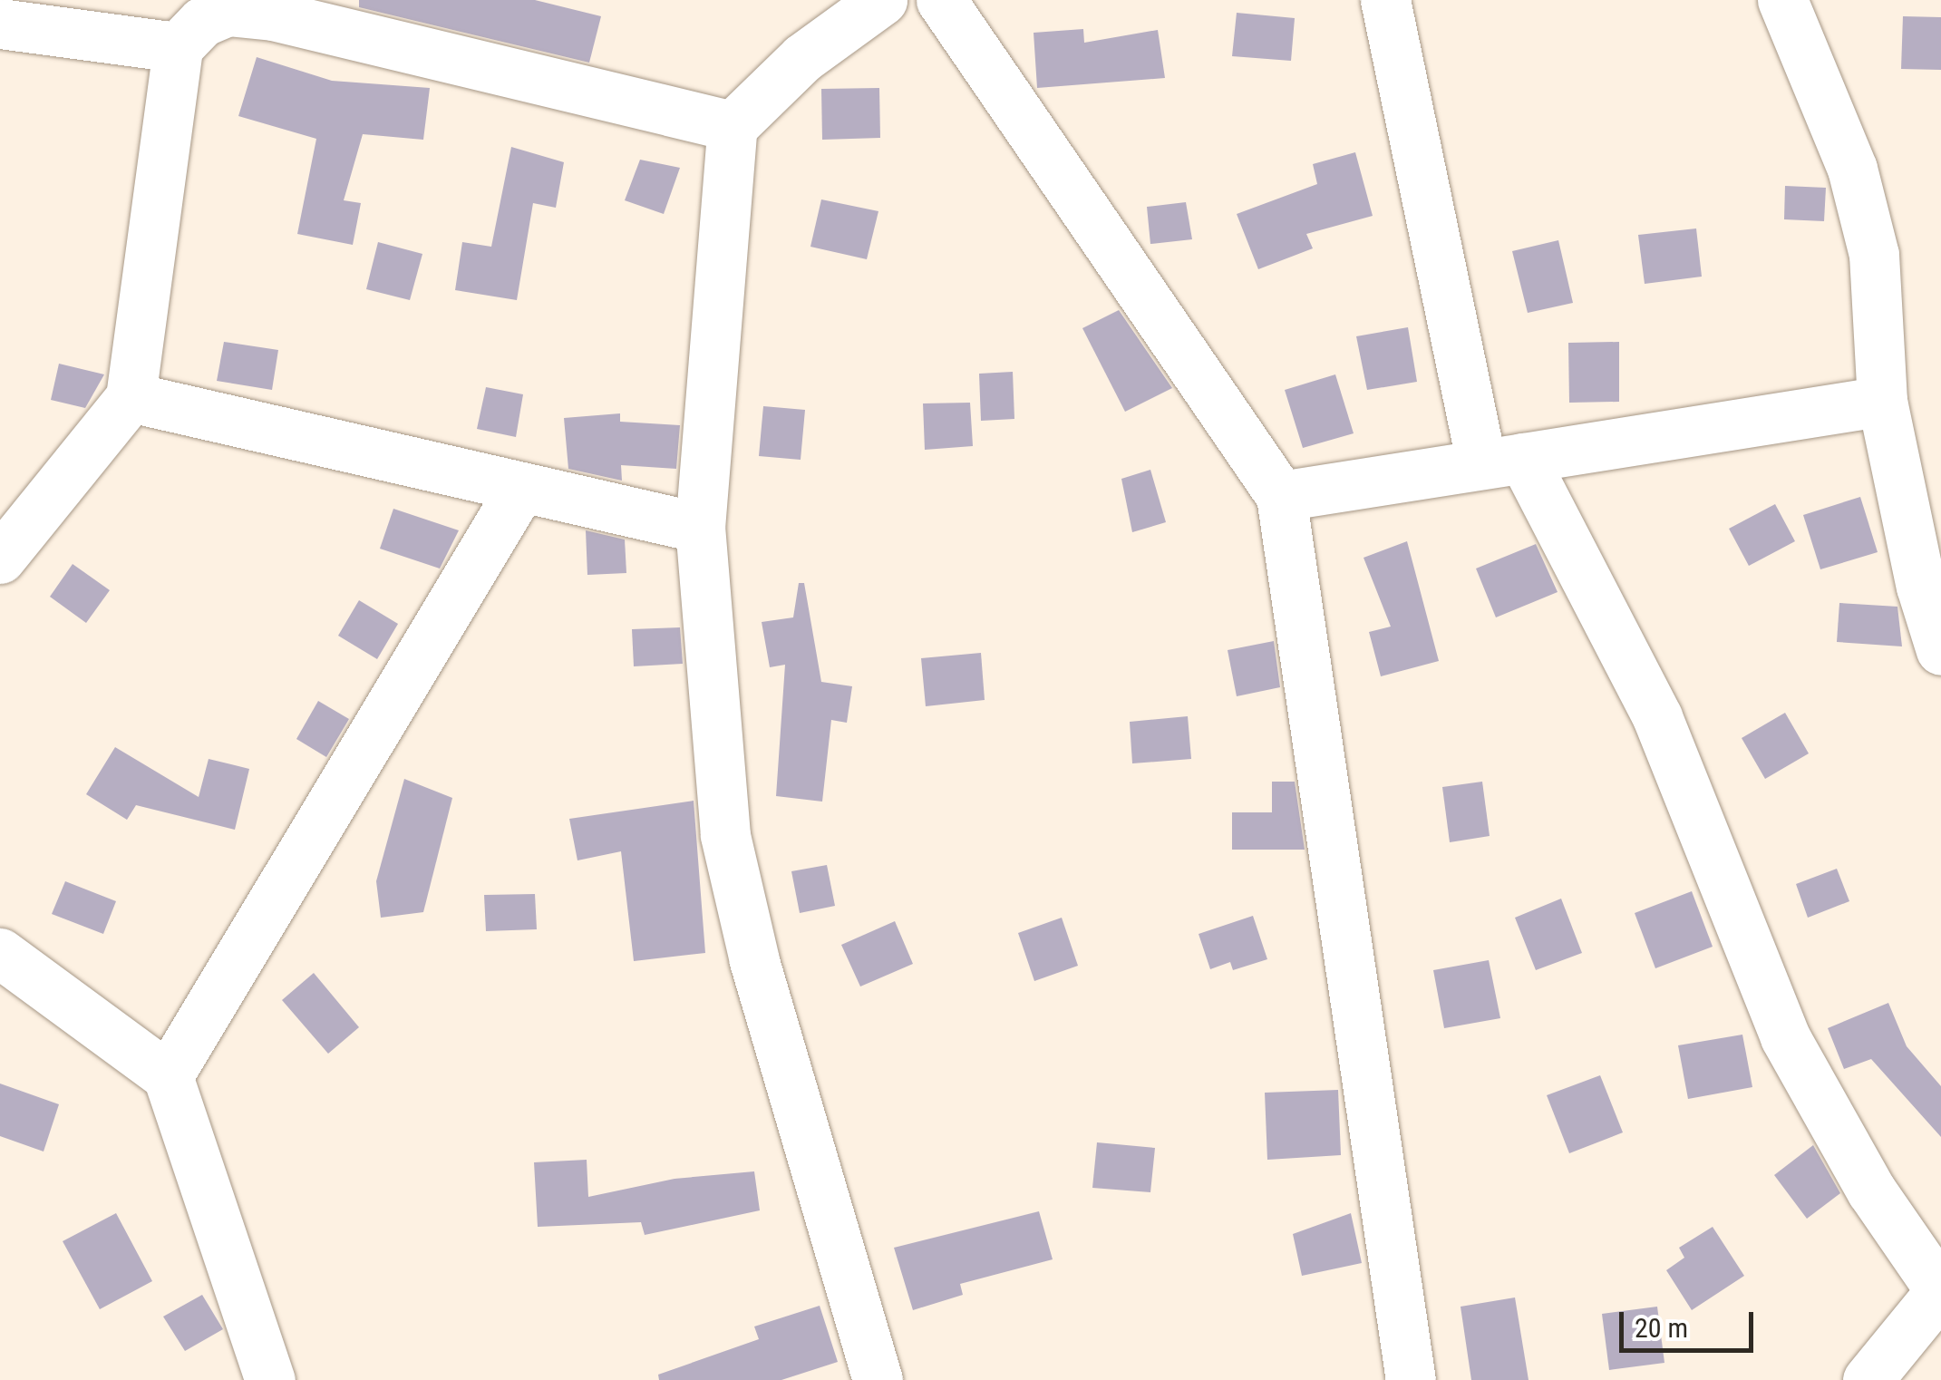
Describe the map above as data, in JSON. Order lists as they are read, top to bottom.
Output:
{
  "scale_bar": "20 m"
}
